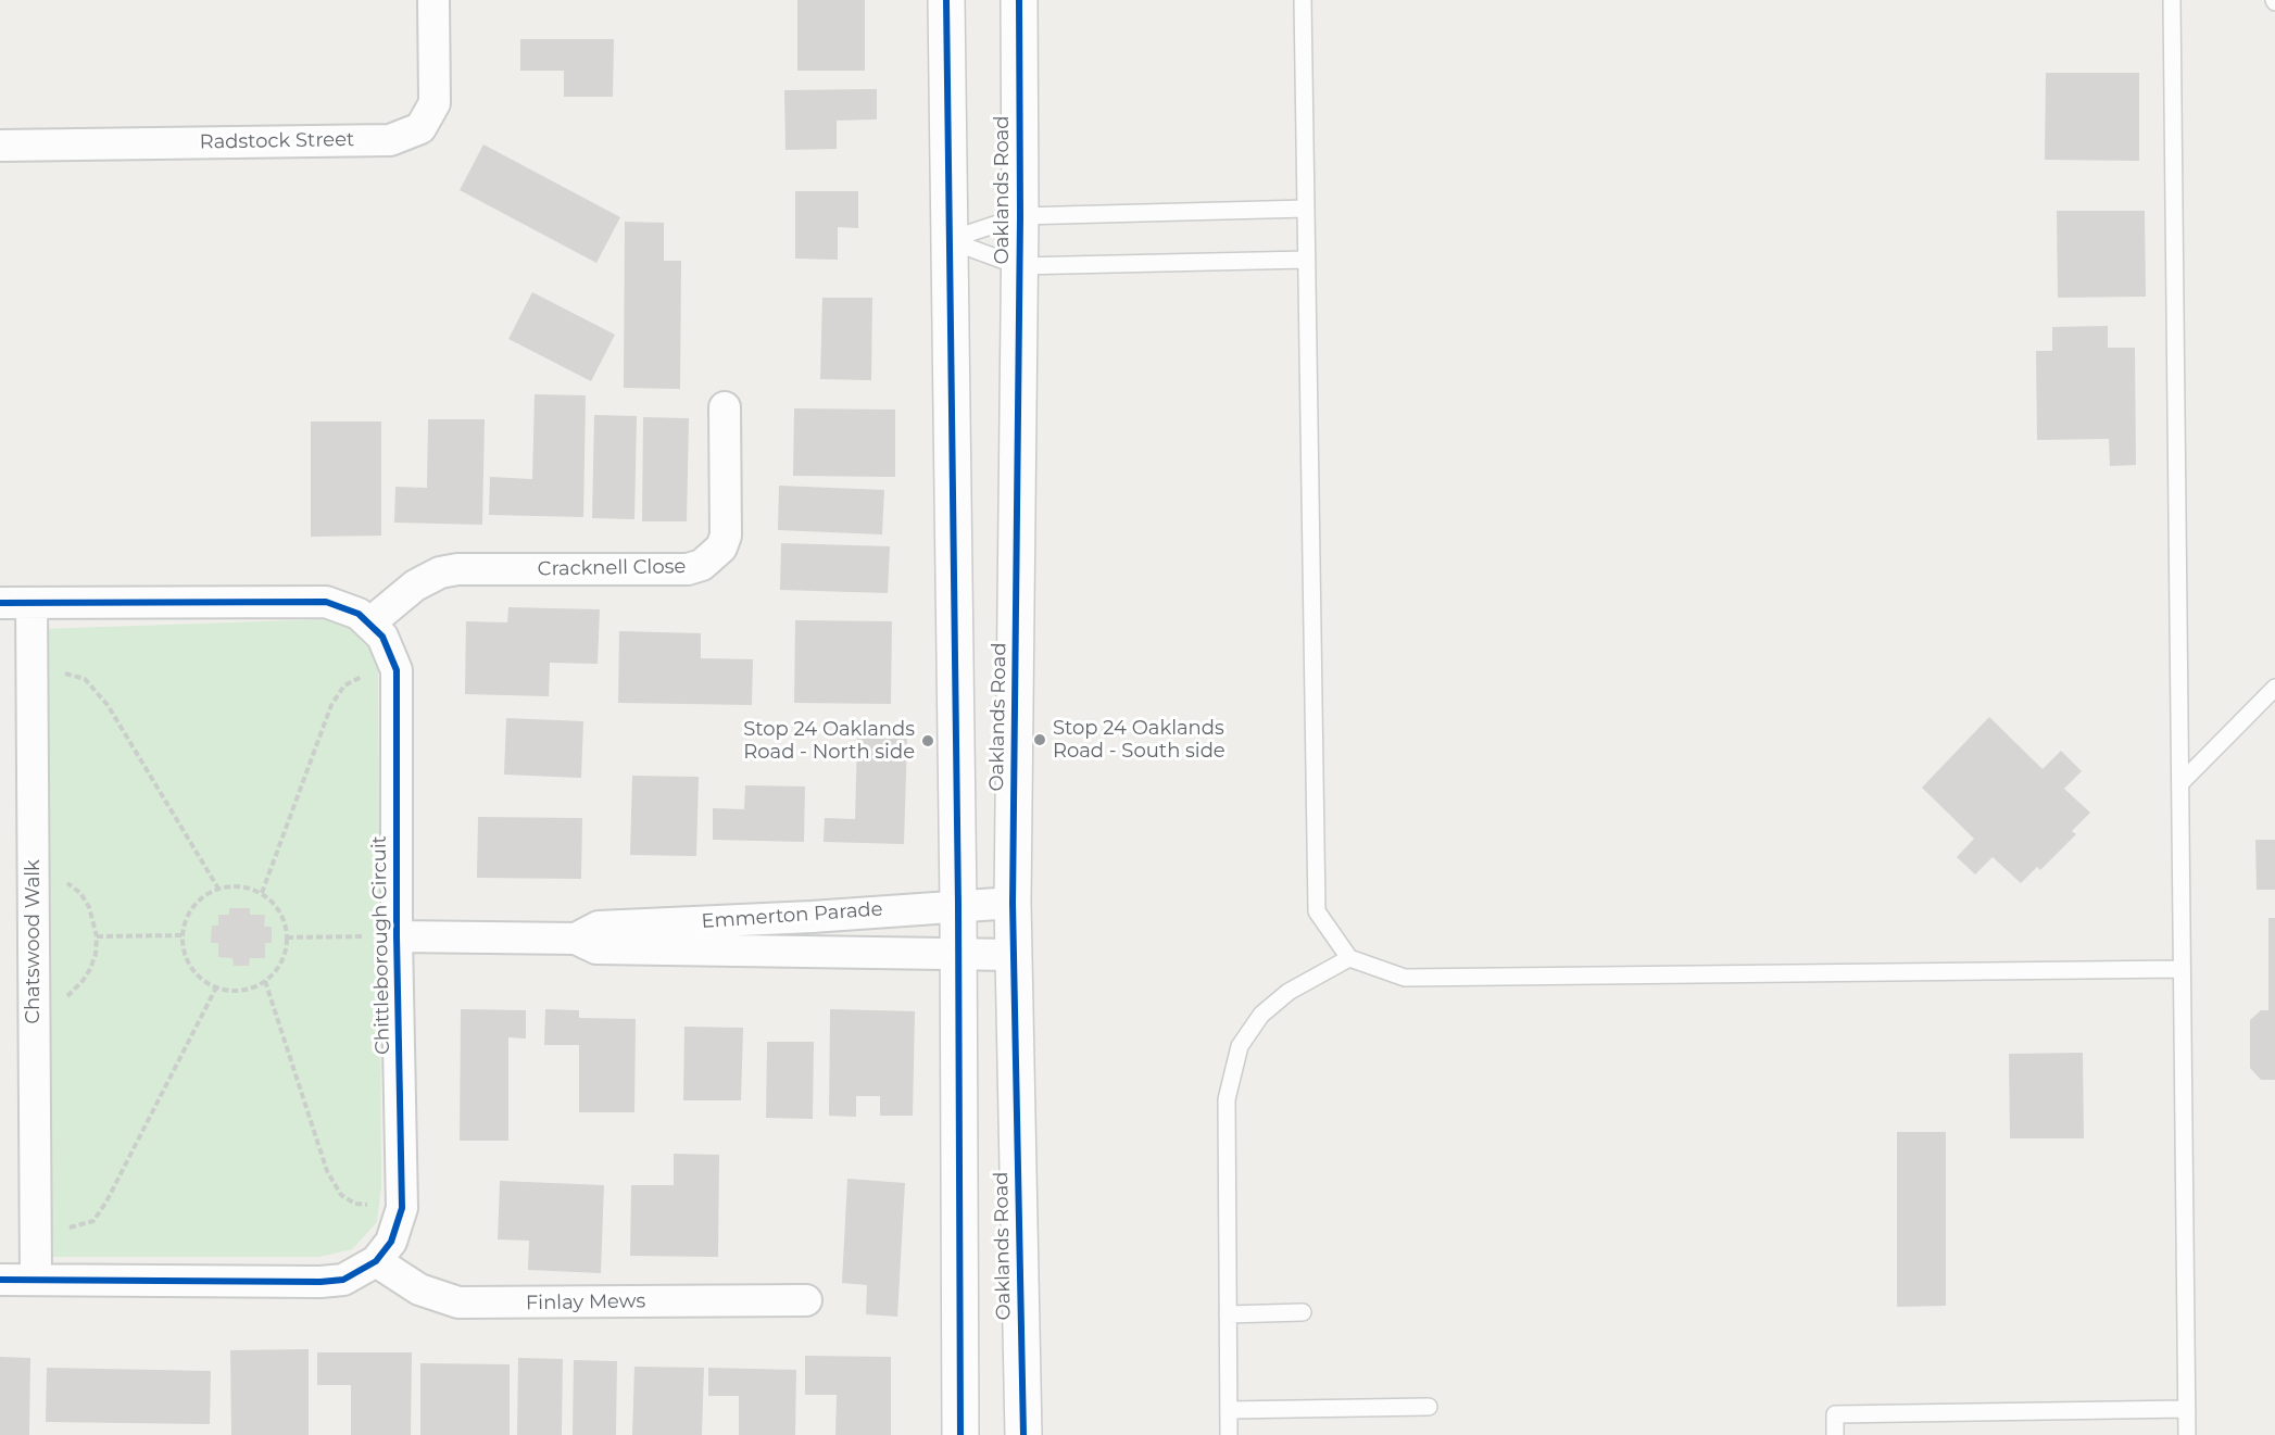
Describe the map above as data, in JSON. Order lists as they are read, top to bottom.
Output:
{
  "streets": {
    "main road": ["Oaklands Road"],
    "street": [
      "Radstock Street",
      "Cracknell Close",
      "Emmerton Parade",
      "Chatswood Walk",
      "Chittleborough Circuit",
      "Finlay Mews"
    ]
  },
  "crossings": [
    ["Oaklands Road", "Emmerton Parade"],
    ["Cracknell Close", "Chittleborough Circuit"],
    ["Emmerton Parade", "Chittleborough Circuit"],
    ["Chatswood Walk", "Chittleborough Circuit"],
    ["Chittleborough Circuit", "Finlay Mews"]
  ],
  "places": ["Stop 24 Oaklands Road - South side", "Stop 24 Oaklands Road - North side"]
}
